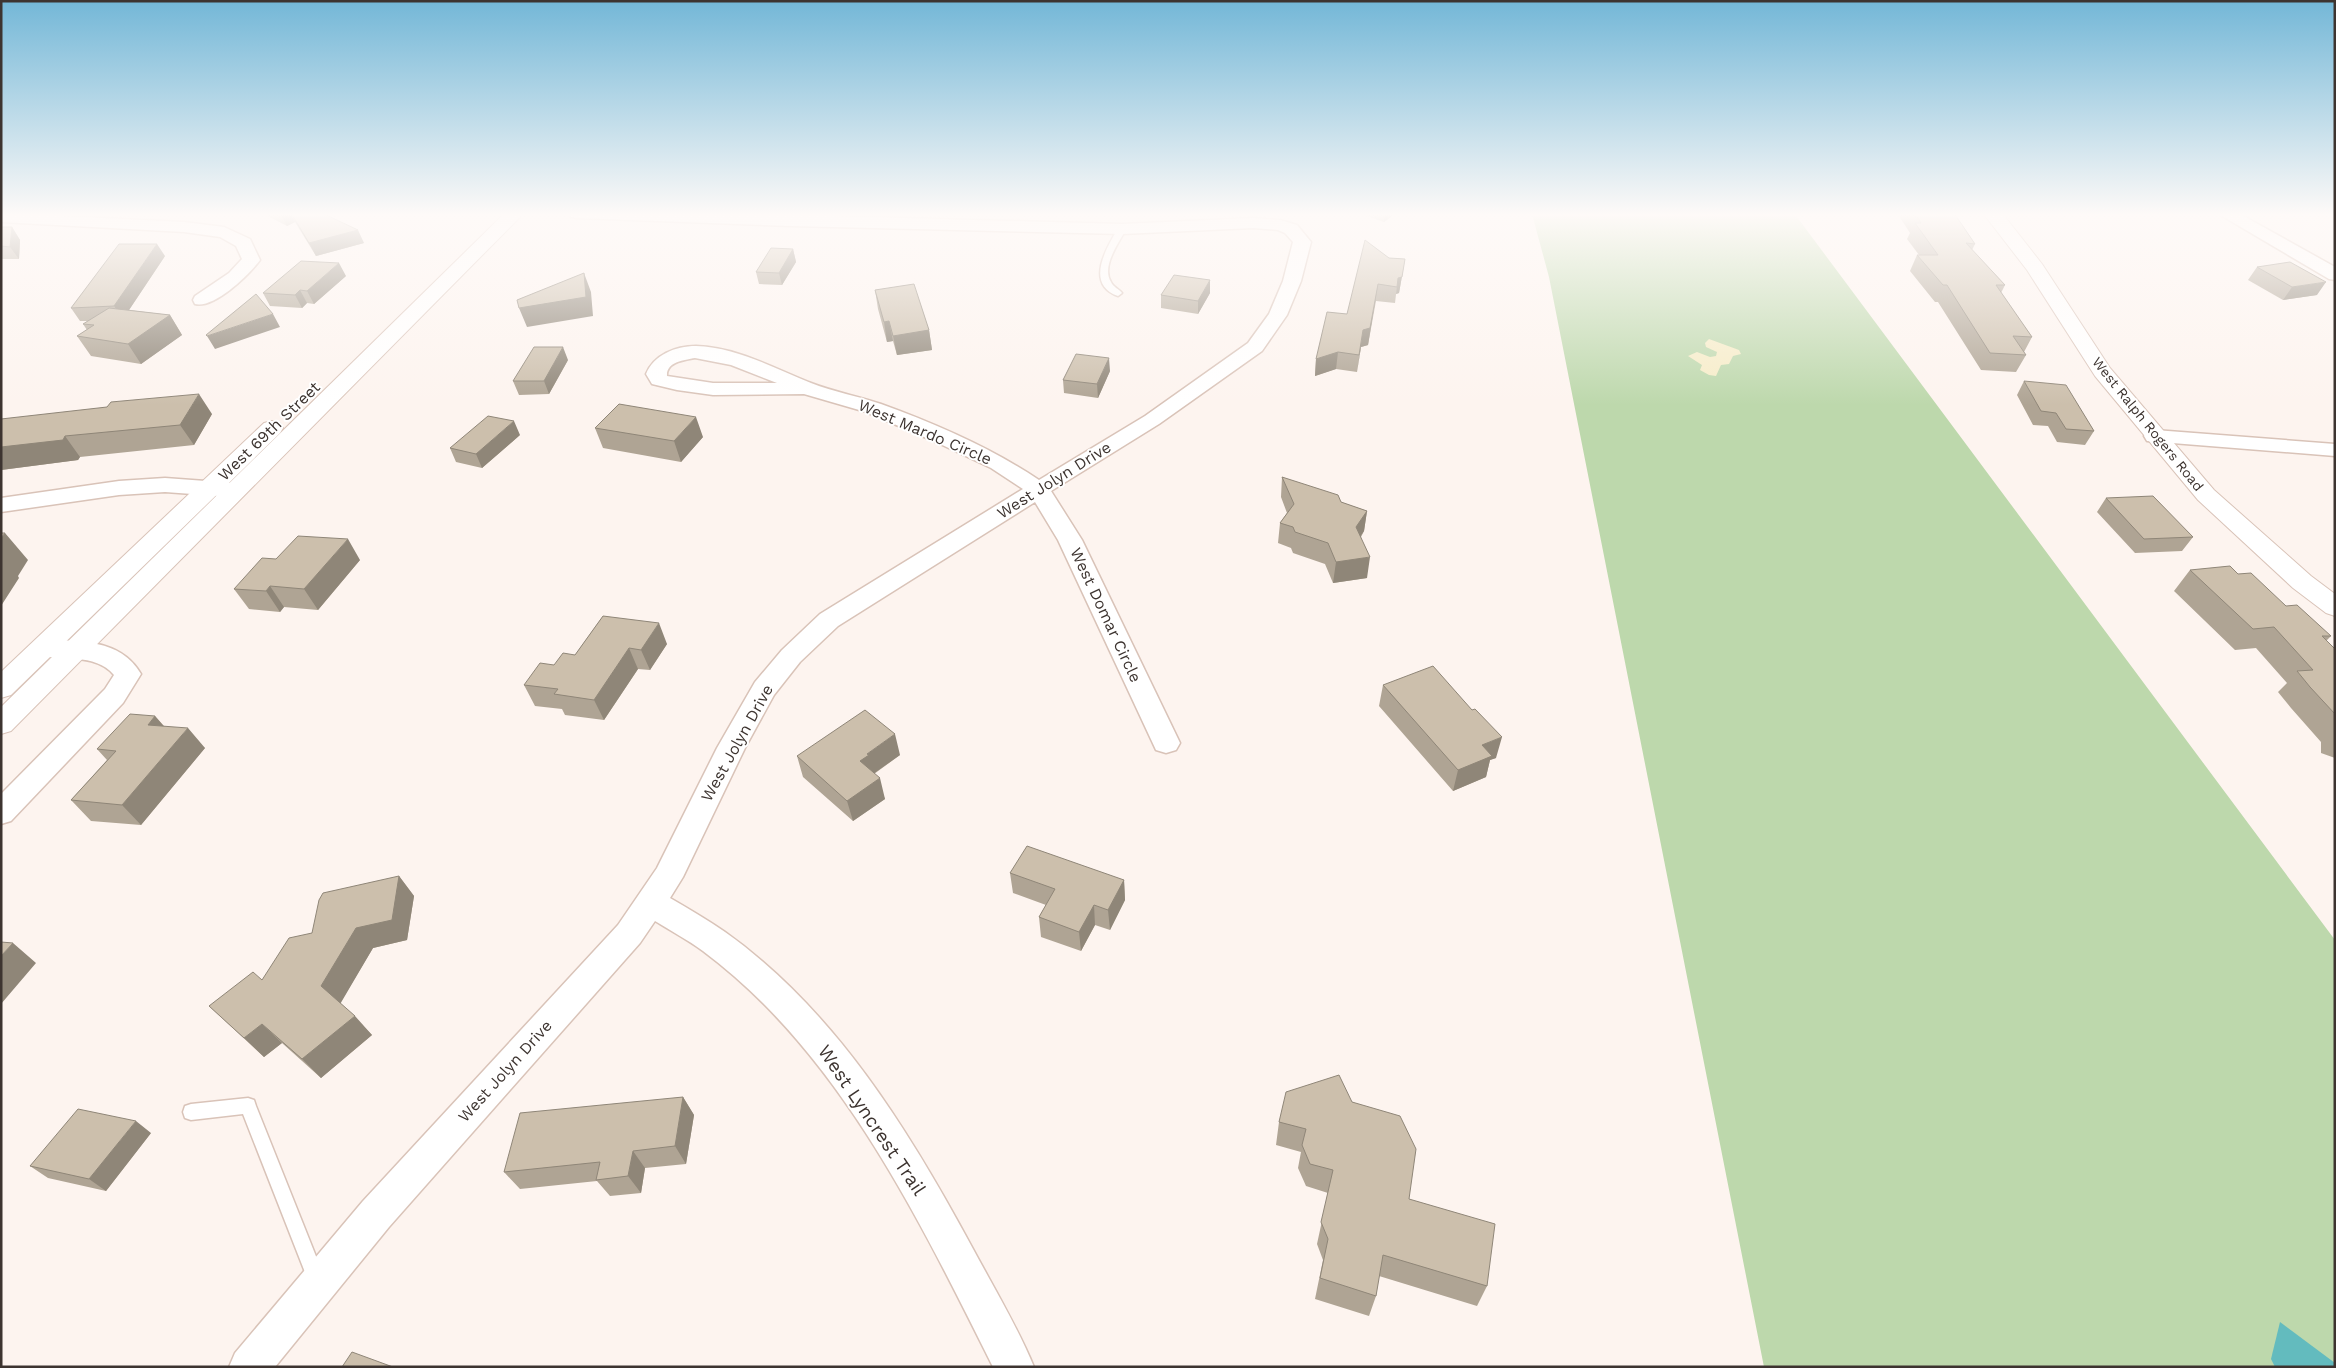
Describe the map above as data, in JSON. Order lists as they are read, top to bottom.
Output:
{
  "streets": {
    "main road": ["West Ralph Rogers Road", "West 69th Street"],
    "street": [
      "West Mardo Circle",
      "West Jolyn Drive",
      "West Domar Circle",
      "West Lyncrest Trail"
    ]
  },
  "crossings": [
    ["West Mardo Circle", "West Jolyn Drive"],
    ["West Mardo Circle", "West Domar Circle"],
    ["West Jolyn Drive", "West Domar Circle"],
    ["West Jolyn Drive", "West Lyncrest Trail"]
  ]
}
